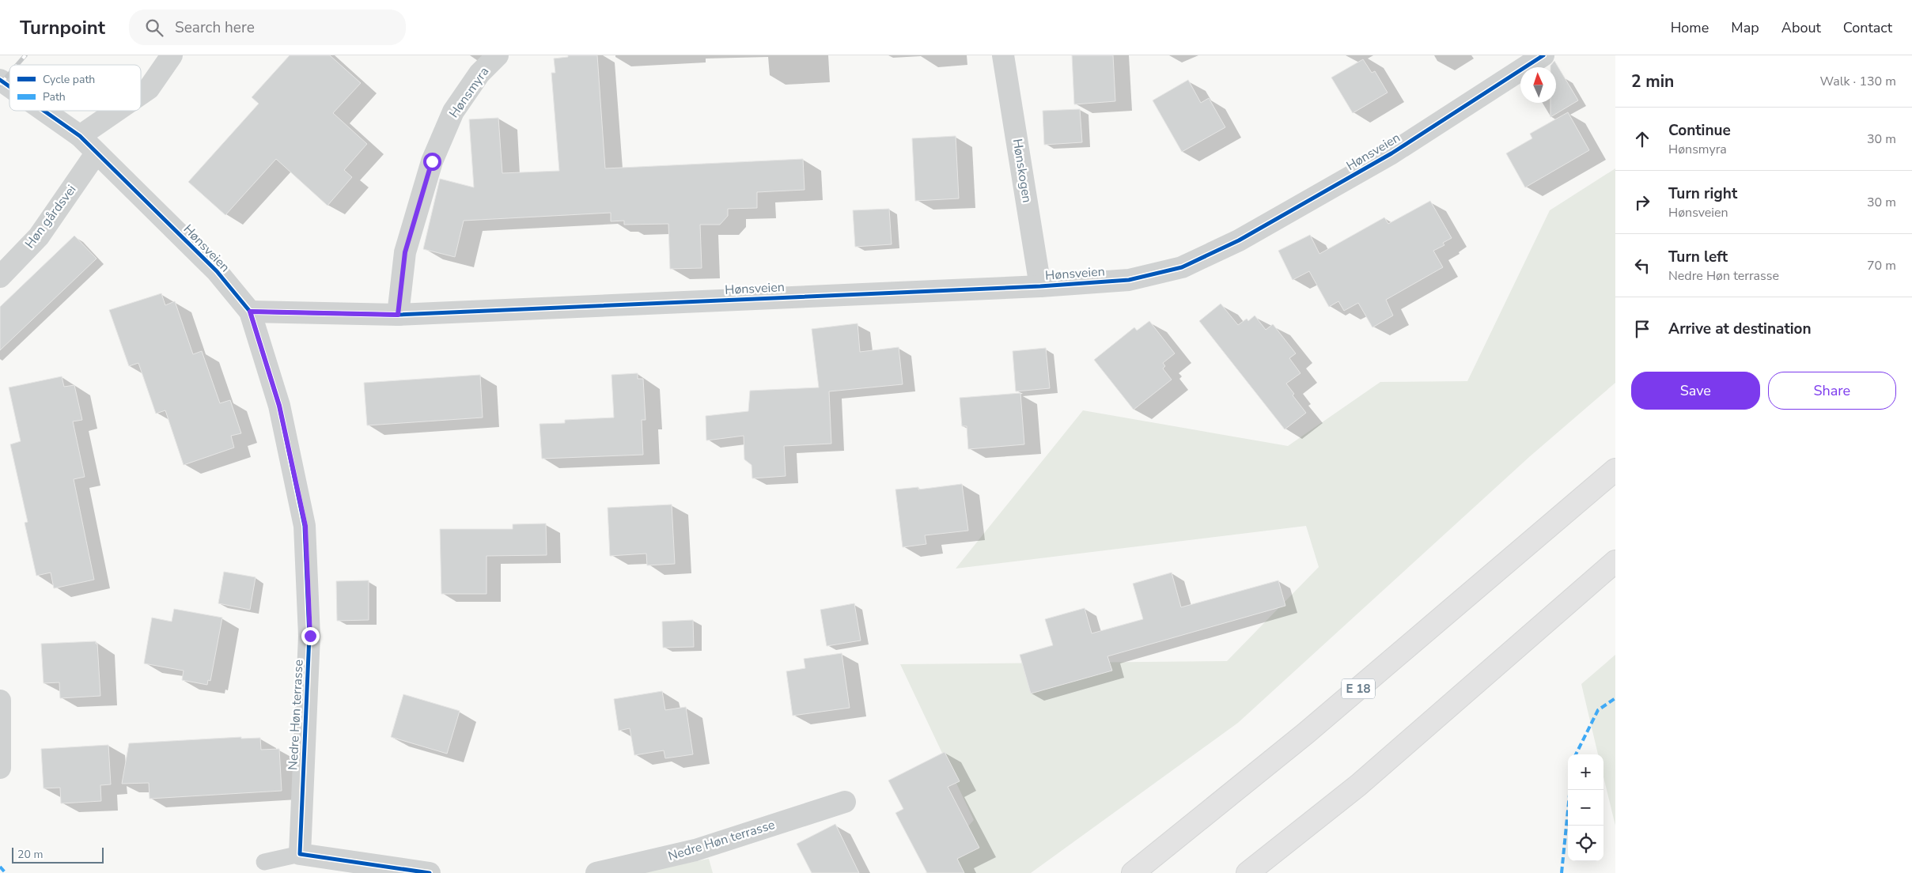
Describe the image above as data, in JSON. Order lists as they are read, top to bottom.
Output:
{
  "streets": {
    "highway": ["E 18"],
    "street": [
      "Hønsmyra",
      "Hønsveien",
      "Hønskogen",
      "Høn gårdsvei",
      "Nedre Høn terrasse"
    ]
  },
  "crossings": [
    ["Hønsmyra", "Hønsveien"],
    ["Hønsveien", "Hønskogen"],
    ["Hønsveien", "Høn gårdsvei"],
    ["Hønsveien", "Nedre Høn terrasse"]
  ],
  "legend": ["Cycle path", "Path"],
  "scale_bar": "20 m",
  "north": "top",
  "page": {
    "header": "Turnpoint",
    "search": "Search here",
    "nav": [
      "Home",
      "Map",
      "About",
      "Contact"
    ],
    "heading": ["2 min", "Walk · 130 m"],
    "list": [
      ["Continue", "Hønsmyra", "30 m"],
      ["Turn right", "Hønsveien", "30 m"],
      ["Turn left", "Nedre Høn terrasse", "70 m"],
      "Arrive at destination"
    ],
    "buttons": ["Save", "Share"],
    "map_buttons": ["+", "−"],
    "scale": "20 m"
  }
}
